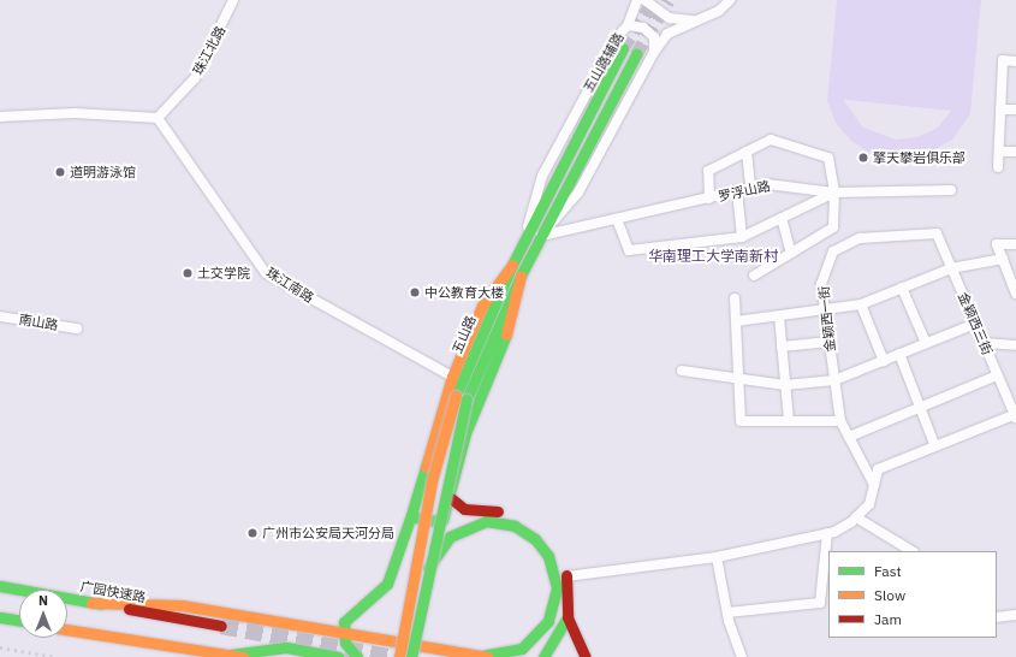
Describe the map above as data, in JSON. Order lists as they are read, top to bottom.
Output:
{
  "streets": {
    "main road": ["五山路", "广园快速路"],
    "street": [
      "珠江北路",
      "五山路辅路",
      "罗浮山路",
      "珠江南路",
      "金颖西一街",
      "南山路",
      "金颖西三街"
    ]
  },
  "crossings": [
    ["珠江北路", "珠江南路"],
    ["五山路辅路", "五山路"],
    ["罗浮山路", "五山路"],
    ["金颖西一街", "金颖西三街"]
  ],
  "districts": ["华南理工大学南新村"],
  "places": [
    "擎天攀岩俱乐部",
    "道明游泳馆",
    "土交学院",
    "中公教育大楼",
    "广州市公安局天河分局"
  ],
  "legend": ["Fast", "Slow", "Jam"],
  "north": "top"
}
